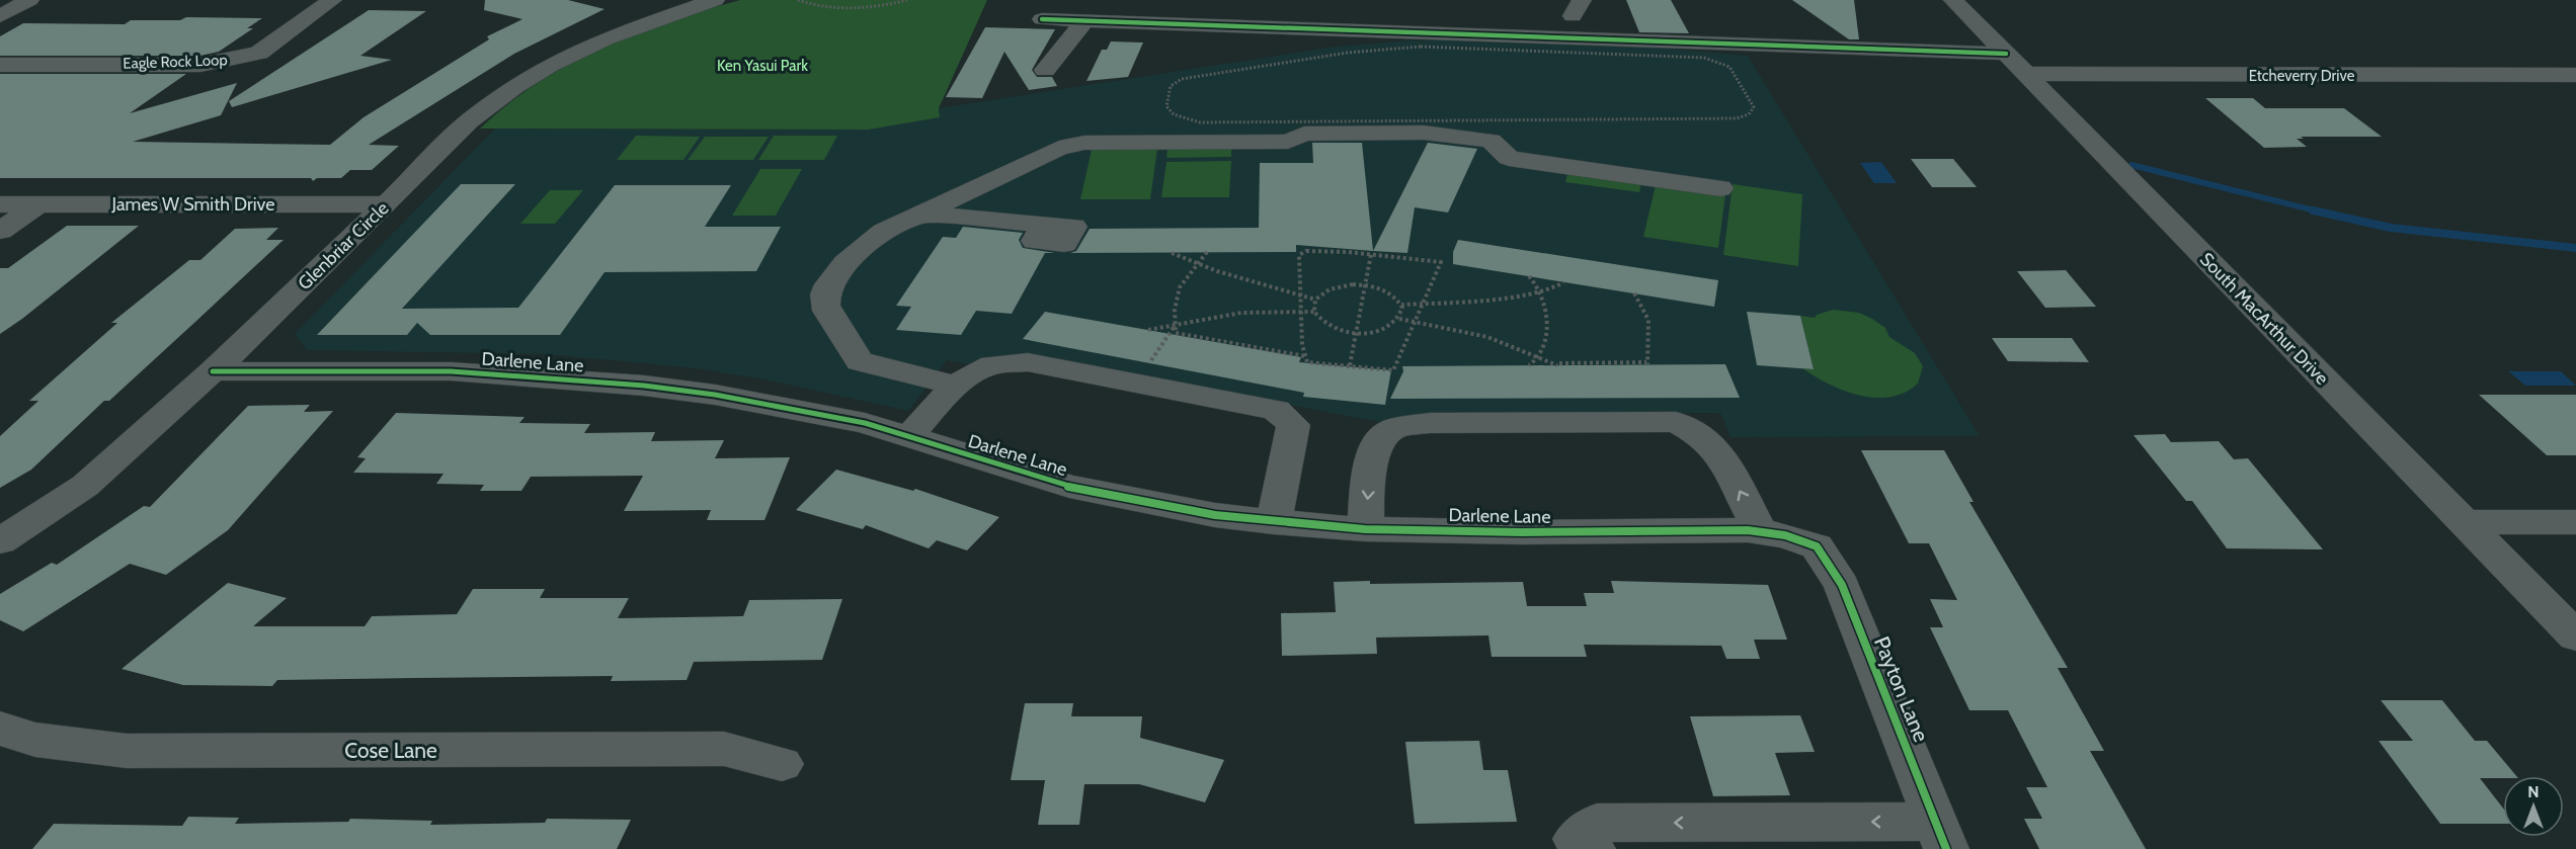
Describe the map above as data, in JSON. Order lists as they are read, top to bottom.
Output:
{
  "streets": {
    "street": [
      "Eagle Rock Loop",
      "Etcheverry Drive",
      "James W Smith Drive",
      "Glenbriar Circle",
      "South MacArthur Drive",
      "Darlene Lane",
      "Payton Lane",
      "Cose Lane"
    ]
  },
  "crossings": [
    ["Etcheverry Drive", "South MacArthur Drive"],
    ["James W Smith Drive", "Glenbriar Circle"],
    ["Glenbriar Circle", "Darlene Lane"],
    ["Darlene Lane", "Payton Lane"]
  ],
  "parks": ["Ken Yasui Park"],
  "north": "top"
}
